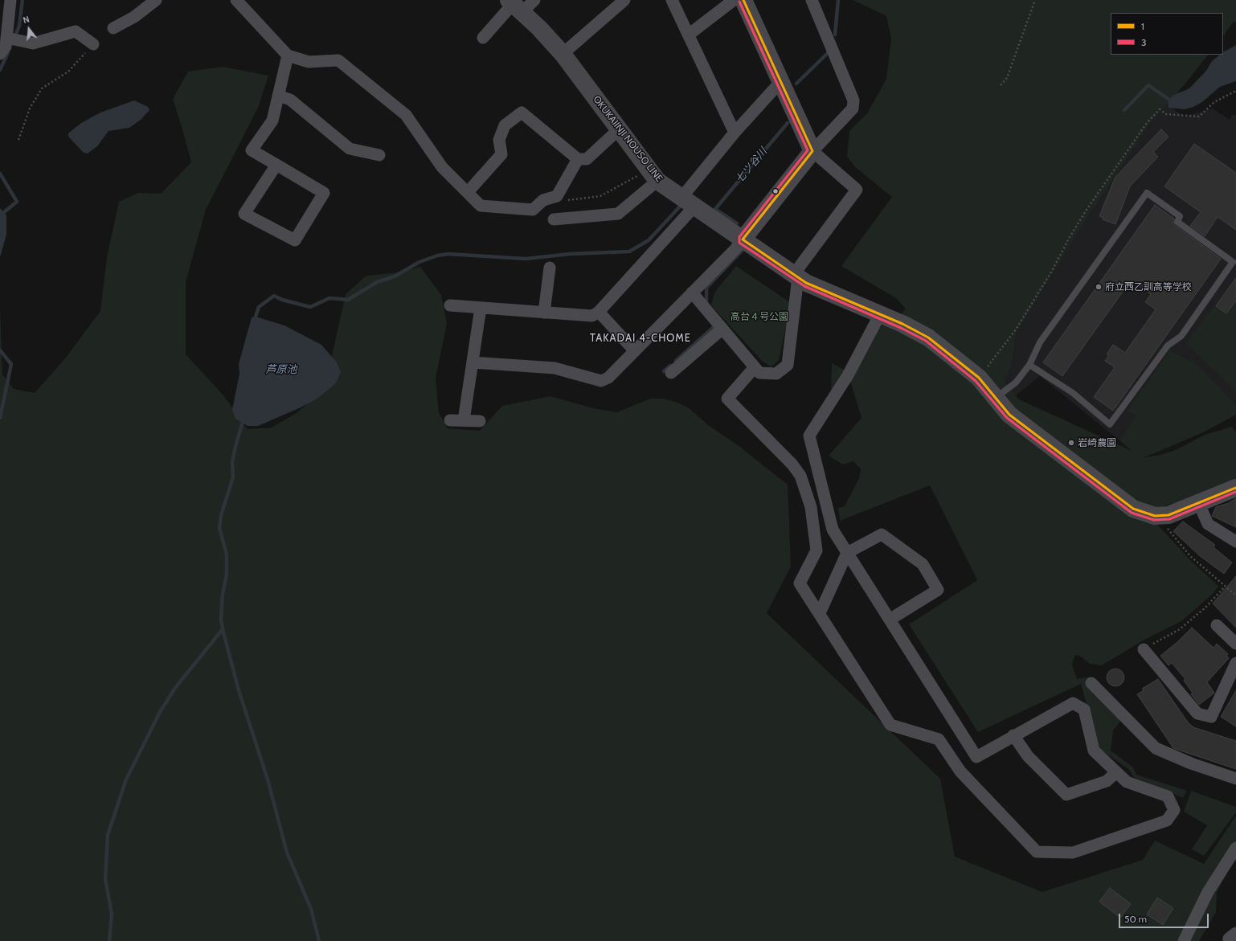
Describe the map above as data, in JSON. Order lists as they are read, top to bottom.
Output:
{
  "streets": {
    "main road": ["OKUKAIINJI NOUSO LINE"]
  },
  "districts": ["TAKADAI 4-CHOME"],
  "water": ["七ツ谷川", "芦原池"],
  "parks": ["高台４号公園"],
  "places": ["府立西乙訓高等学校", "岩崎農園"],
  "lines": ["transit line 1", "transit line 3"],
  "legend": ["1", "3"],
  "scale_bar": "50 m",
  "north": "top"
}
